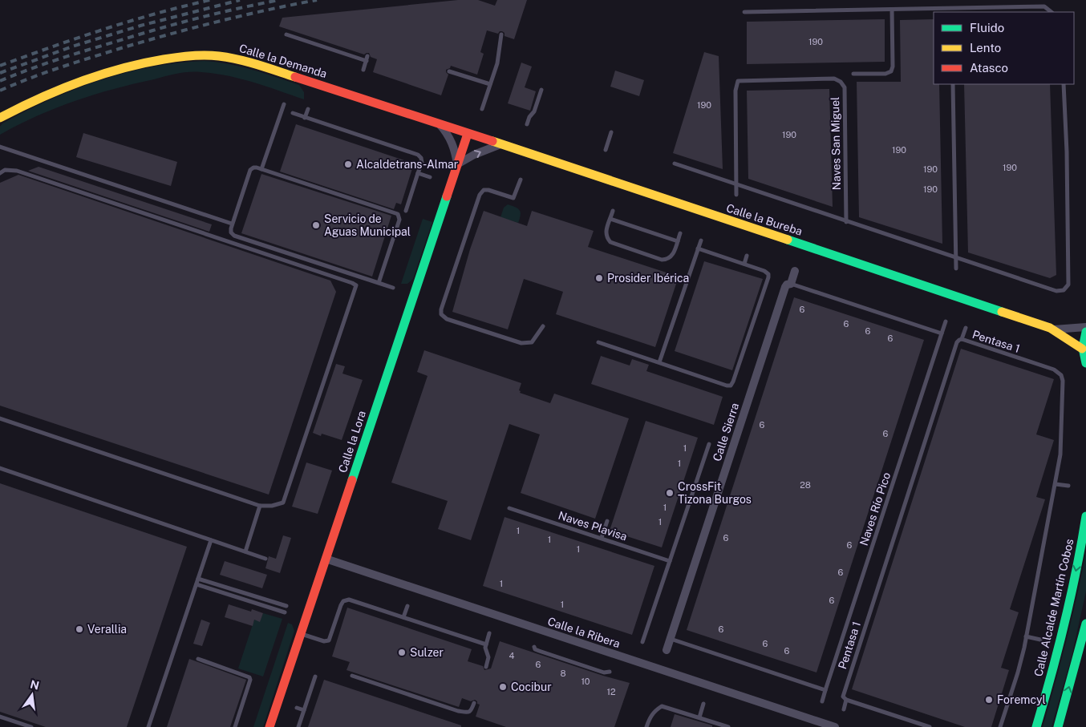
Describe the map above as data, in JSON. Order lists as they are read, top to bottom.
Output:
{
  "streets": {
    "street": [
      "Calle la Demanda",
      "Calle la Bureba",
      "Calle Sierra",
      "Calle la Lora",
      "Calle Alcalde Martín Cobos",
      "Calle la Ribera"
    ],
    "lane": [
      "Naves San Miguel",
      "Pentasa 1",
      "Naves Río Pico",
      "Naves Plavisa"
    ]
  },
  "crossings": [
    ["Calle la Demanda", "Calle la Bureba"],
    ["Calle la Demanda", "Calle la Lora"],
    ["Calle la Bureba", "Calle la Lora"],
    ["Calle la Lora", "Calle la Ribera"]
  ],
  "places": [
    "Alcaldetrans-Almar",
    "Servicio de Aguas Municipal",
    "Prosider Ibérica",
    "CrossFit Tizona Burgos",
    "Verallia",
    "Sulzer",
    "Cocibur",
    "Foremcyl"
  ],
  "house_numbers": [
    "190",
    "190",
    "190",
    "190",
    "190",
    "190",
    "190",
    "6",
    "6",
    "6",
    "6",
    "6",
    "6",
    "1",
    "1",
    "28",
    "1",
    "1",
    "1",
    "6",
    "1",
    "6",
    "1",
    "6",
    "1",
    "6",
    "1",
    "6",
    "6",
    "6",
    "4",
    "6",
    "8",
    "10",
    "12"
  ],
  "legend": ["Fluido", "Lento", "Atasco"],
  "north": "top"
}
